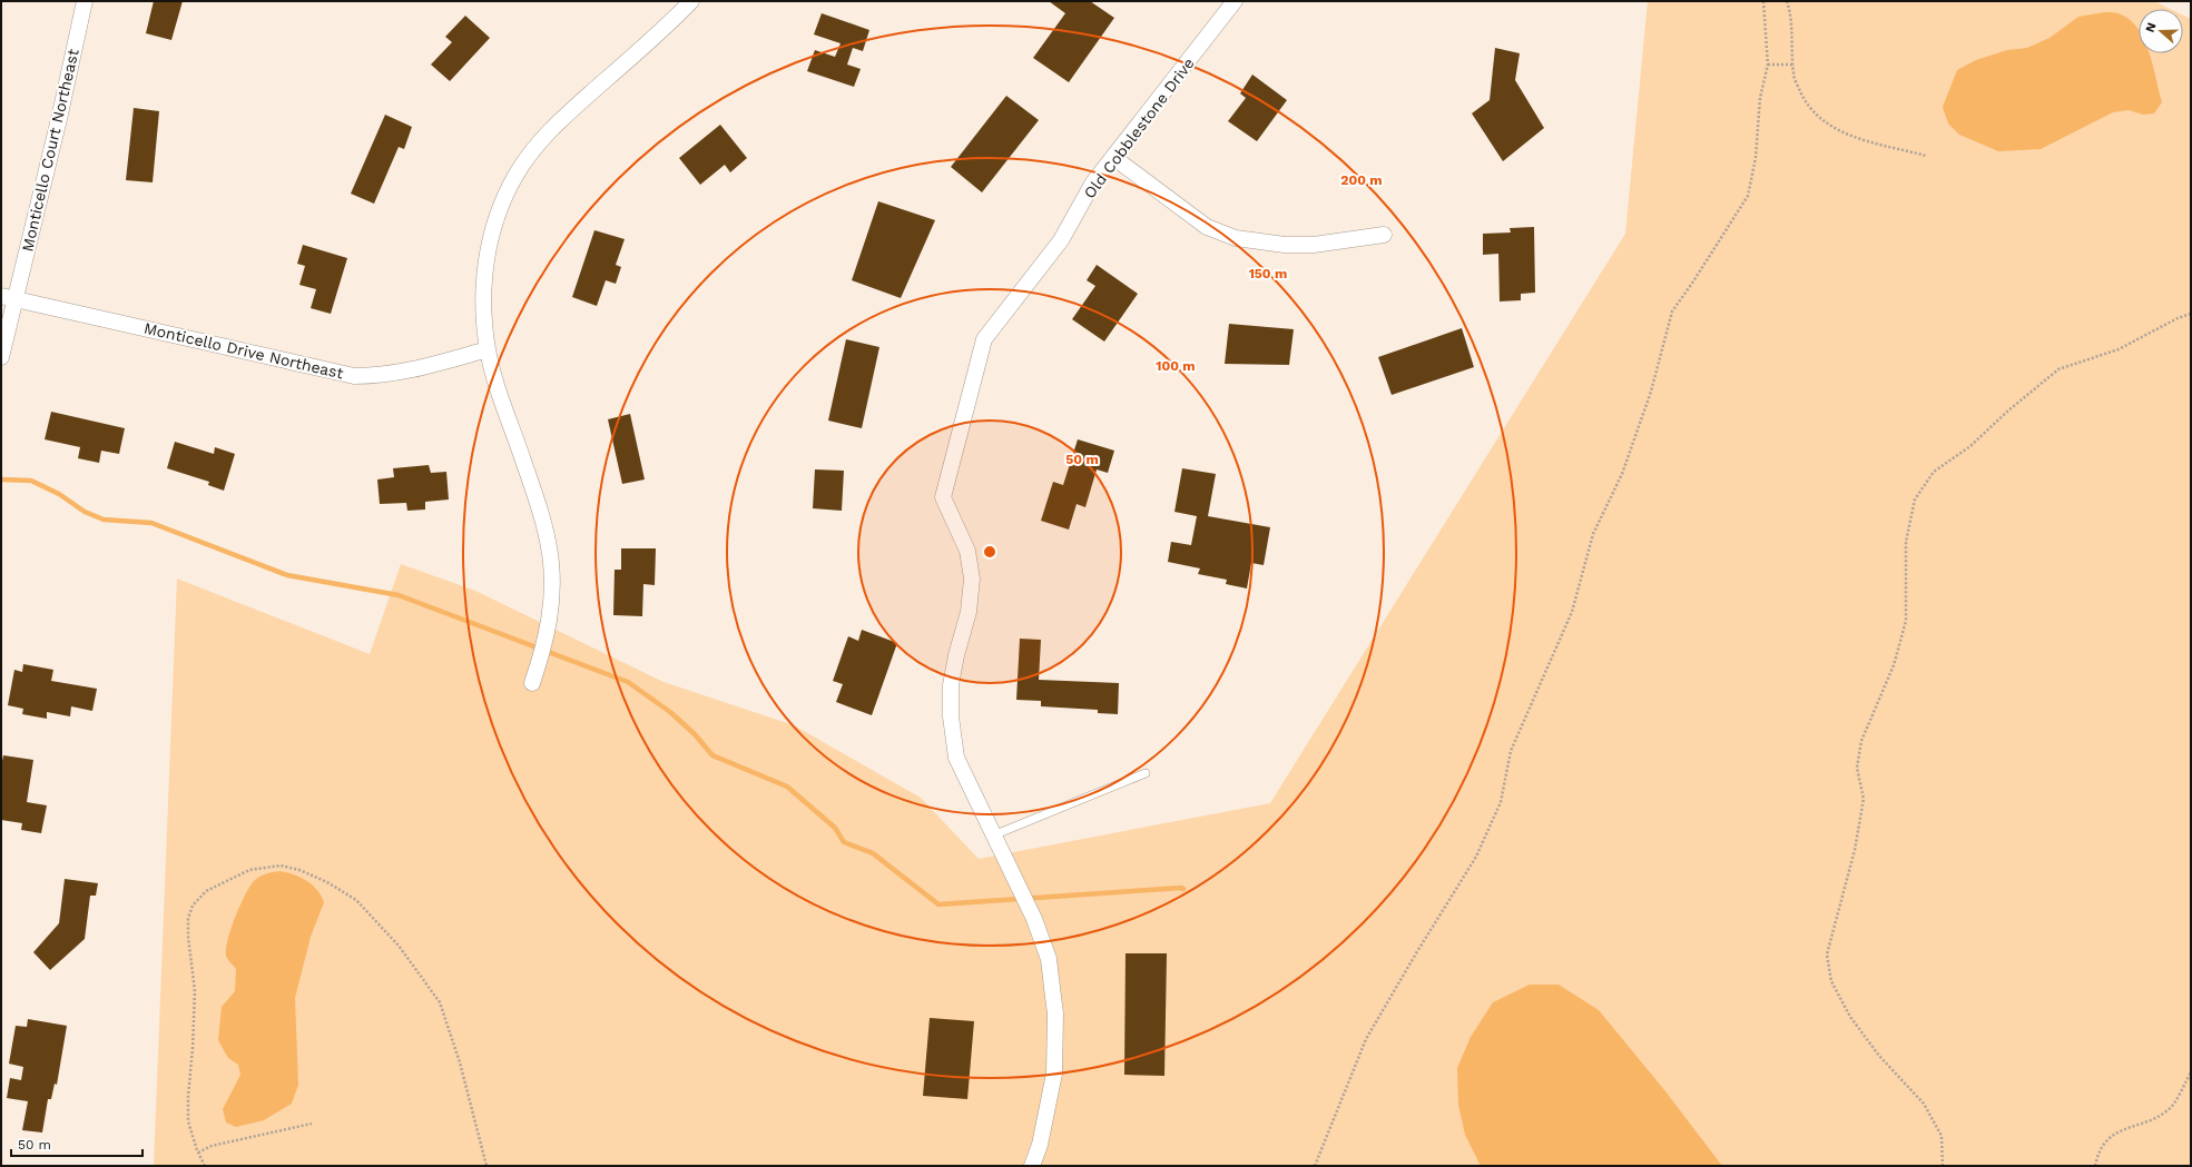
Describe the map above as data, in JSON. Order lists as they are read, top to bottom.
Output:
{
  "streets": {
    "street": ["Old Cobblestone Drive", "Monticello Court Northeast", "Monticello Drive Northeast"]
  },
  "crossings": [
    ["Monticello Court Northeast", "Monticello Drive Northeast"]
  ],
  "scale_bar": "50 m",
  "north": "left",
  "rings": [
    "200 m",
    "150 m",
    "100 m",
    "50 m"
  ]
}
